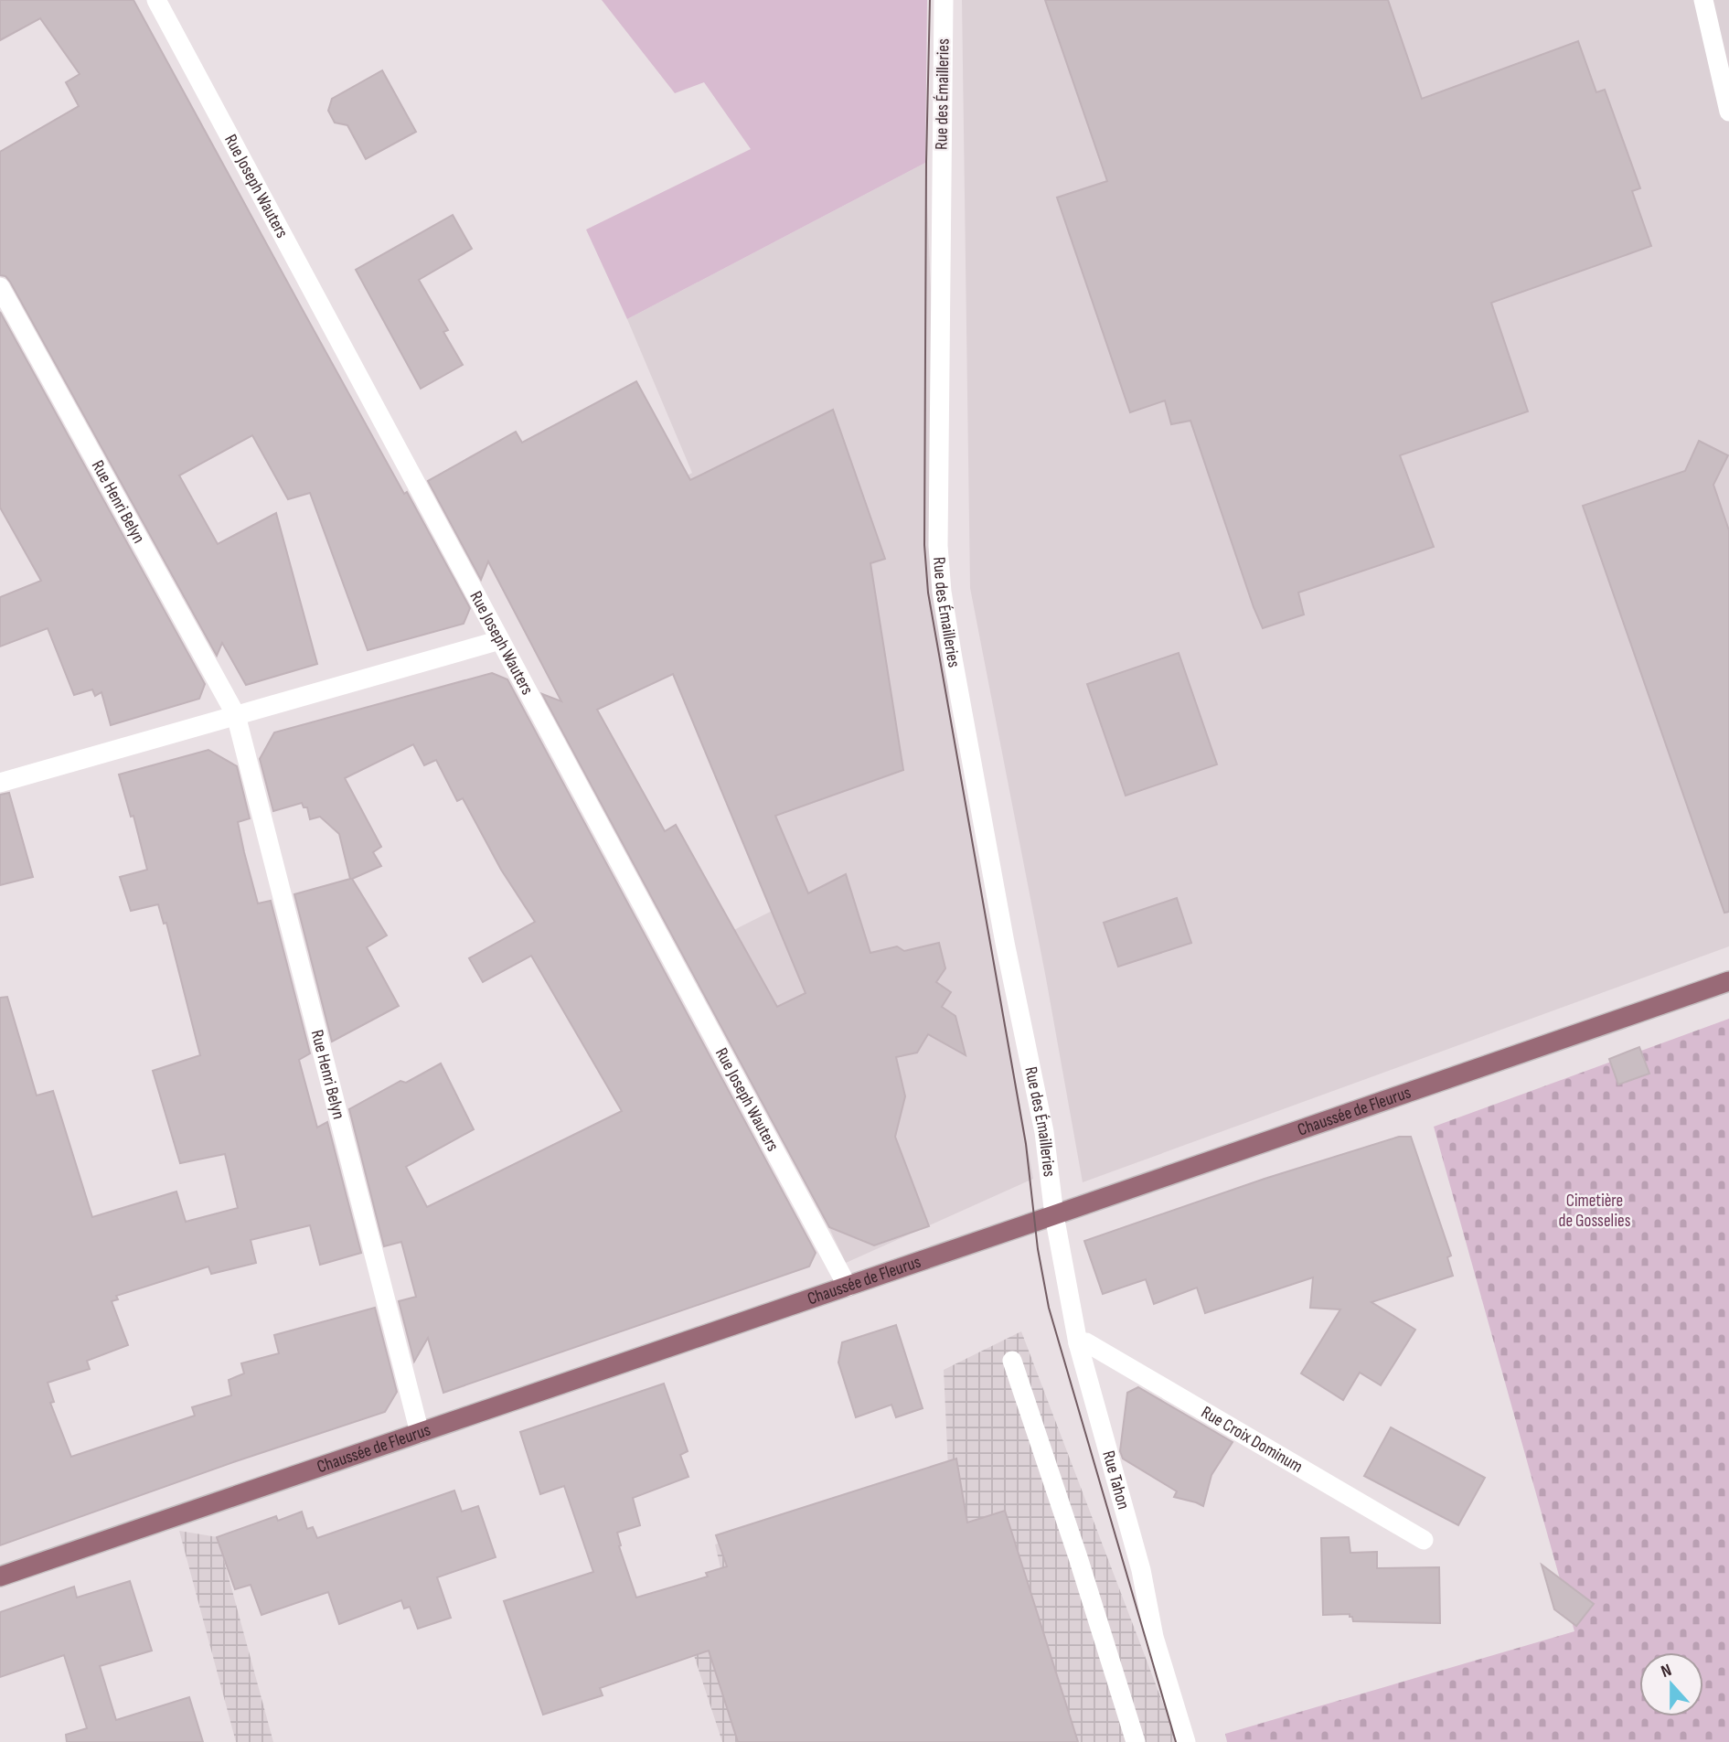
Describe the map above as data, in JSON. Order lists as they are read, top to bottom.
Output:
{
  "streets": {
    "main road": ["Chaussée de Fleurus"],
    "street": [
      "Rue des Émailleries",
      "Rue Joseph Wauters",
      "Rue Henri Belyn",
      "Rue Croix Dominum",
      "Rue Tahon"
    ]
  },
  "crossings": [
    ["Rue des Émailleries", "Chaussée de Fleurus"],
    ["Rue des Émailleries", "Rue Tahon"],
    ["Rue Joseph Wauters", "Chaussée de Fleurus"],
    ["Rue Henri Belyn", "Chaussée de Fleurus"],
    ["Chaussée de Fleurus", "Rue Tahon"],
    ["Rue Croix Dominum", "Rue Tahon"]
  ],
  "parks": ["Cimetière de Gosselies"],
  "north": "top"
}
